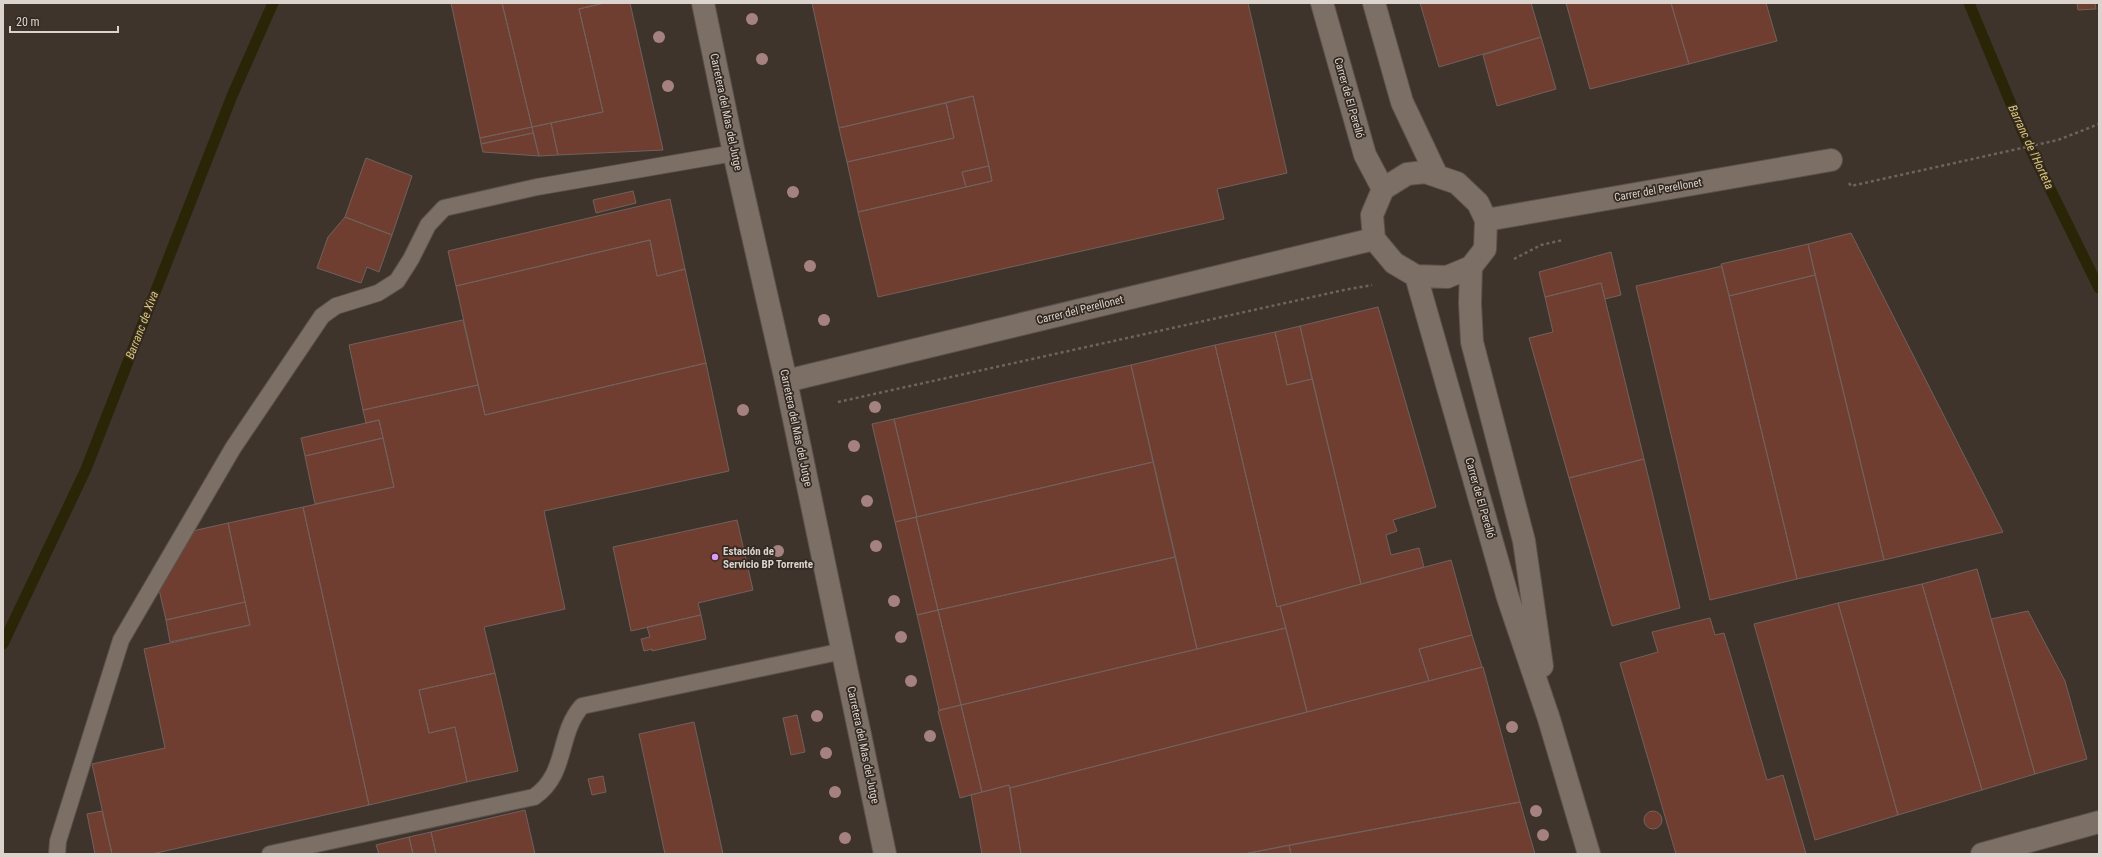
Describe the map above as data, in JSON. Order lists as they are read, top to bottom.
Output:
{
  "streets": {
    "street": ["Carrer de El Perelló", "Carretera del Mas del Jutge", "Carrer del Perellonet"]
  },
  "crossings": [
    ["Carrer de El Perelló", "Carrer del Perellonet"],
    ["Carretera del Mas del Jutge", "Carrer del Perellonet"]
  ],
  "water": ["Barranc de l'Horteta", "Barranc de Xiva"],
  "places": ["Estación de Servicio BP Torrente"],
  "scale_bar": "20 m"
}
